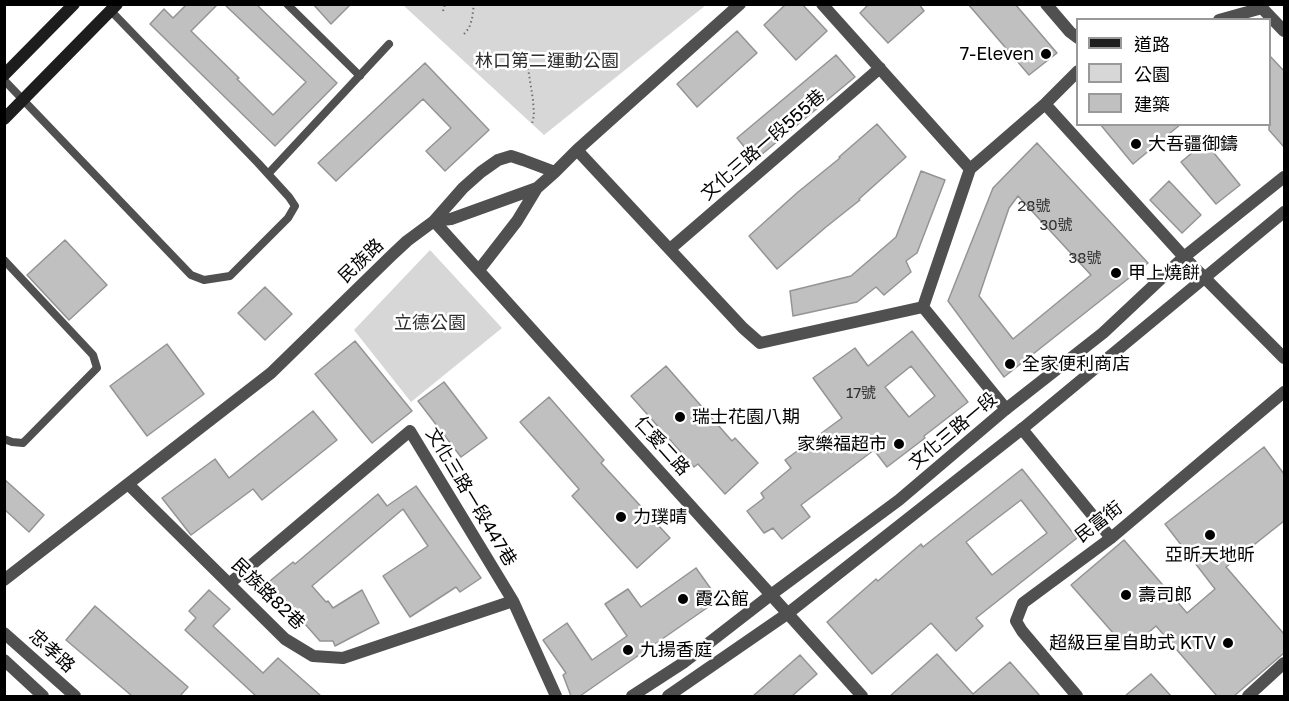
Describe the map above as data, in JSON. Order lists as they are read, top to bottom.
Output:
{
  "streets": {
    "street": [
      "文化三路一段555巷",
      "民族路",
      "文化三路一段",
      "仁愛二路",
      "文化三路一段447巷",
      "民富街",
      "民族路82巷",
      "忠孝路"
    ]
  },
  "crossings": [
    ["民族路", "仁愛二路"],
    ["民族路", "民族路82巷"],
    ["文化三路一段", "仁愛二路"],
    ["文化三路一段447巷", "民族路82巷"]
  ],
  "parks": ["林口第二運動公園", "立德公園"],
  "places": [
    "7-Eleven",
    "大吾疆御鑄",
    "甲上燒餅",
    "全家便利商店",
    "瑞士花園八期",
    "家樂福超市",
    "力璞晴",
    "亞昕天地昕",
    "壽司郎",
    "霞公館",
    "超級巨星自助式 KTV",
    "九揚香庭"
  ],
  "house_numbers": [
    "28號",
    "30號",
    "38號",
    "17號"
  ],
  "legend": ["道路", "公園", "建築"]
}
